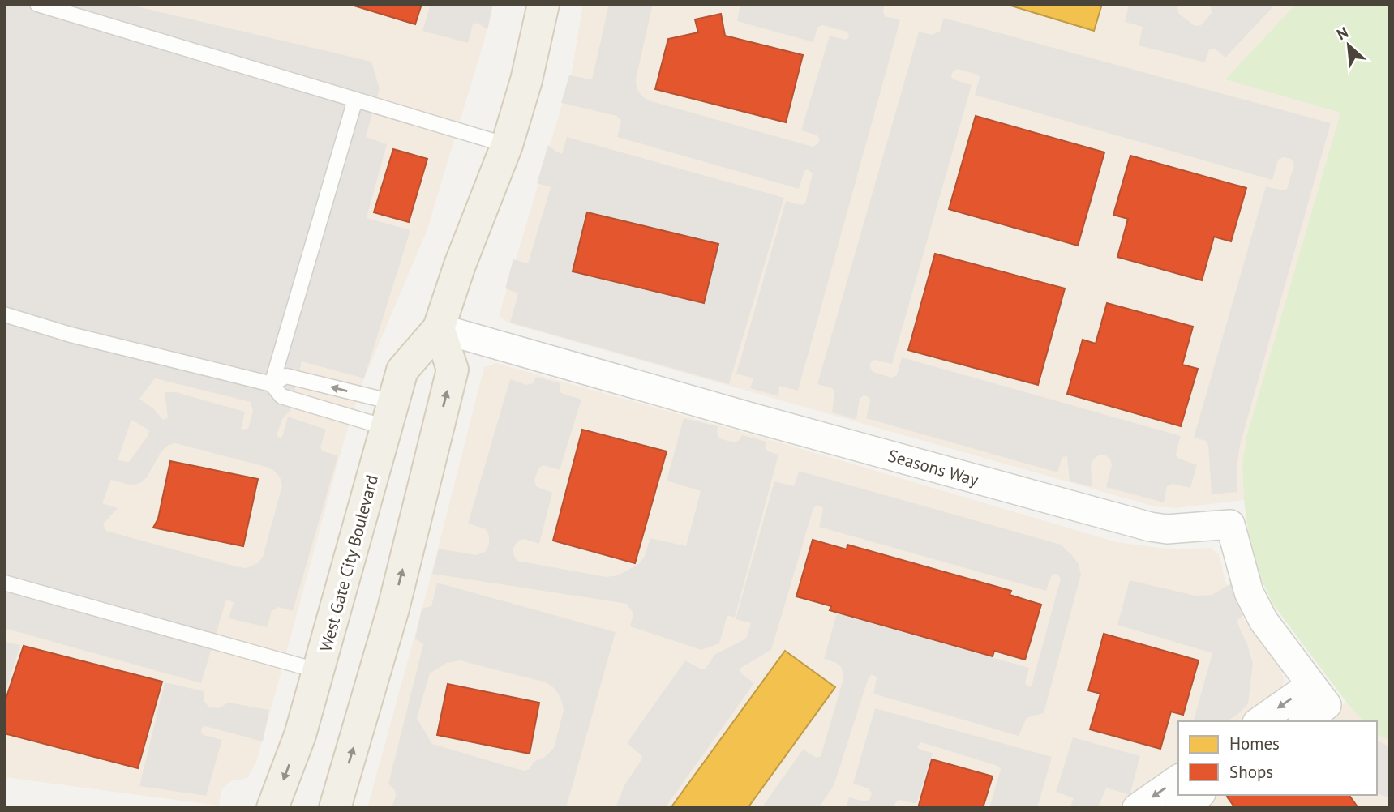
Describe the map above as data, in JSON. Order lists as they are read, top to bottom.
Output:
{
  "streets": {
    "main road": ["West Gate City Boulevard"],
    "street": ["Seasons Way"]
  },
  "crossings": [
    ["Seasons Way", "West Gate City Boulevard"]
  ],
  "legend": ["Homes", "Shops"],
  "north": "top left"
}
